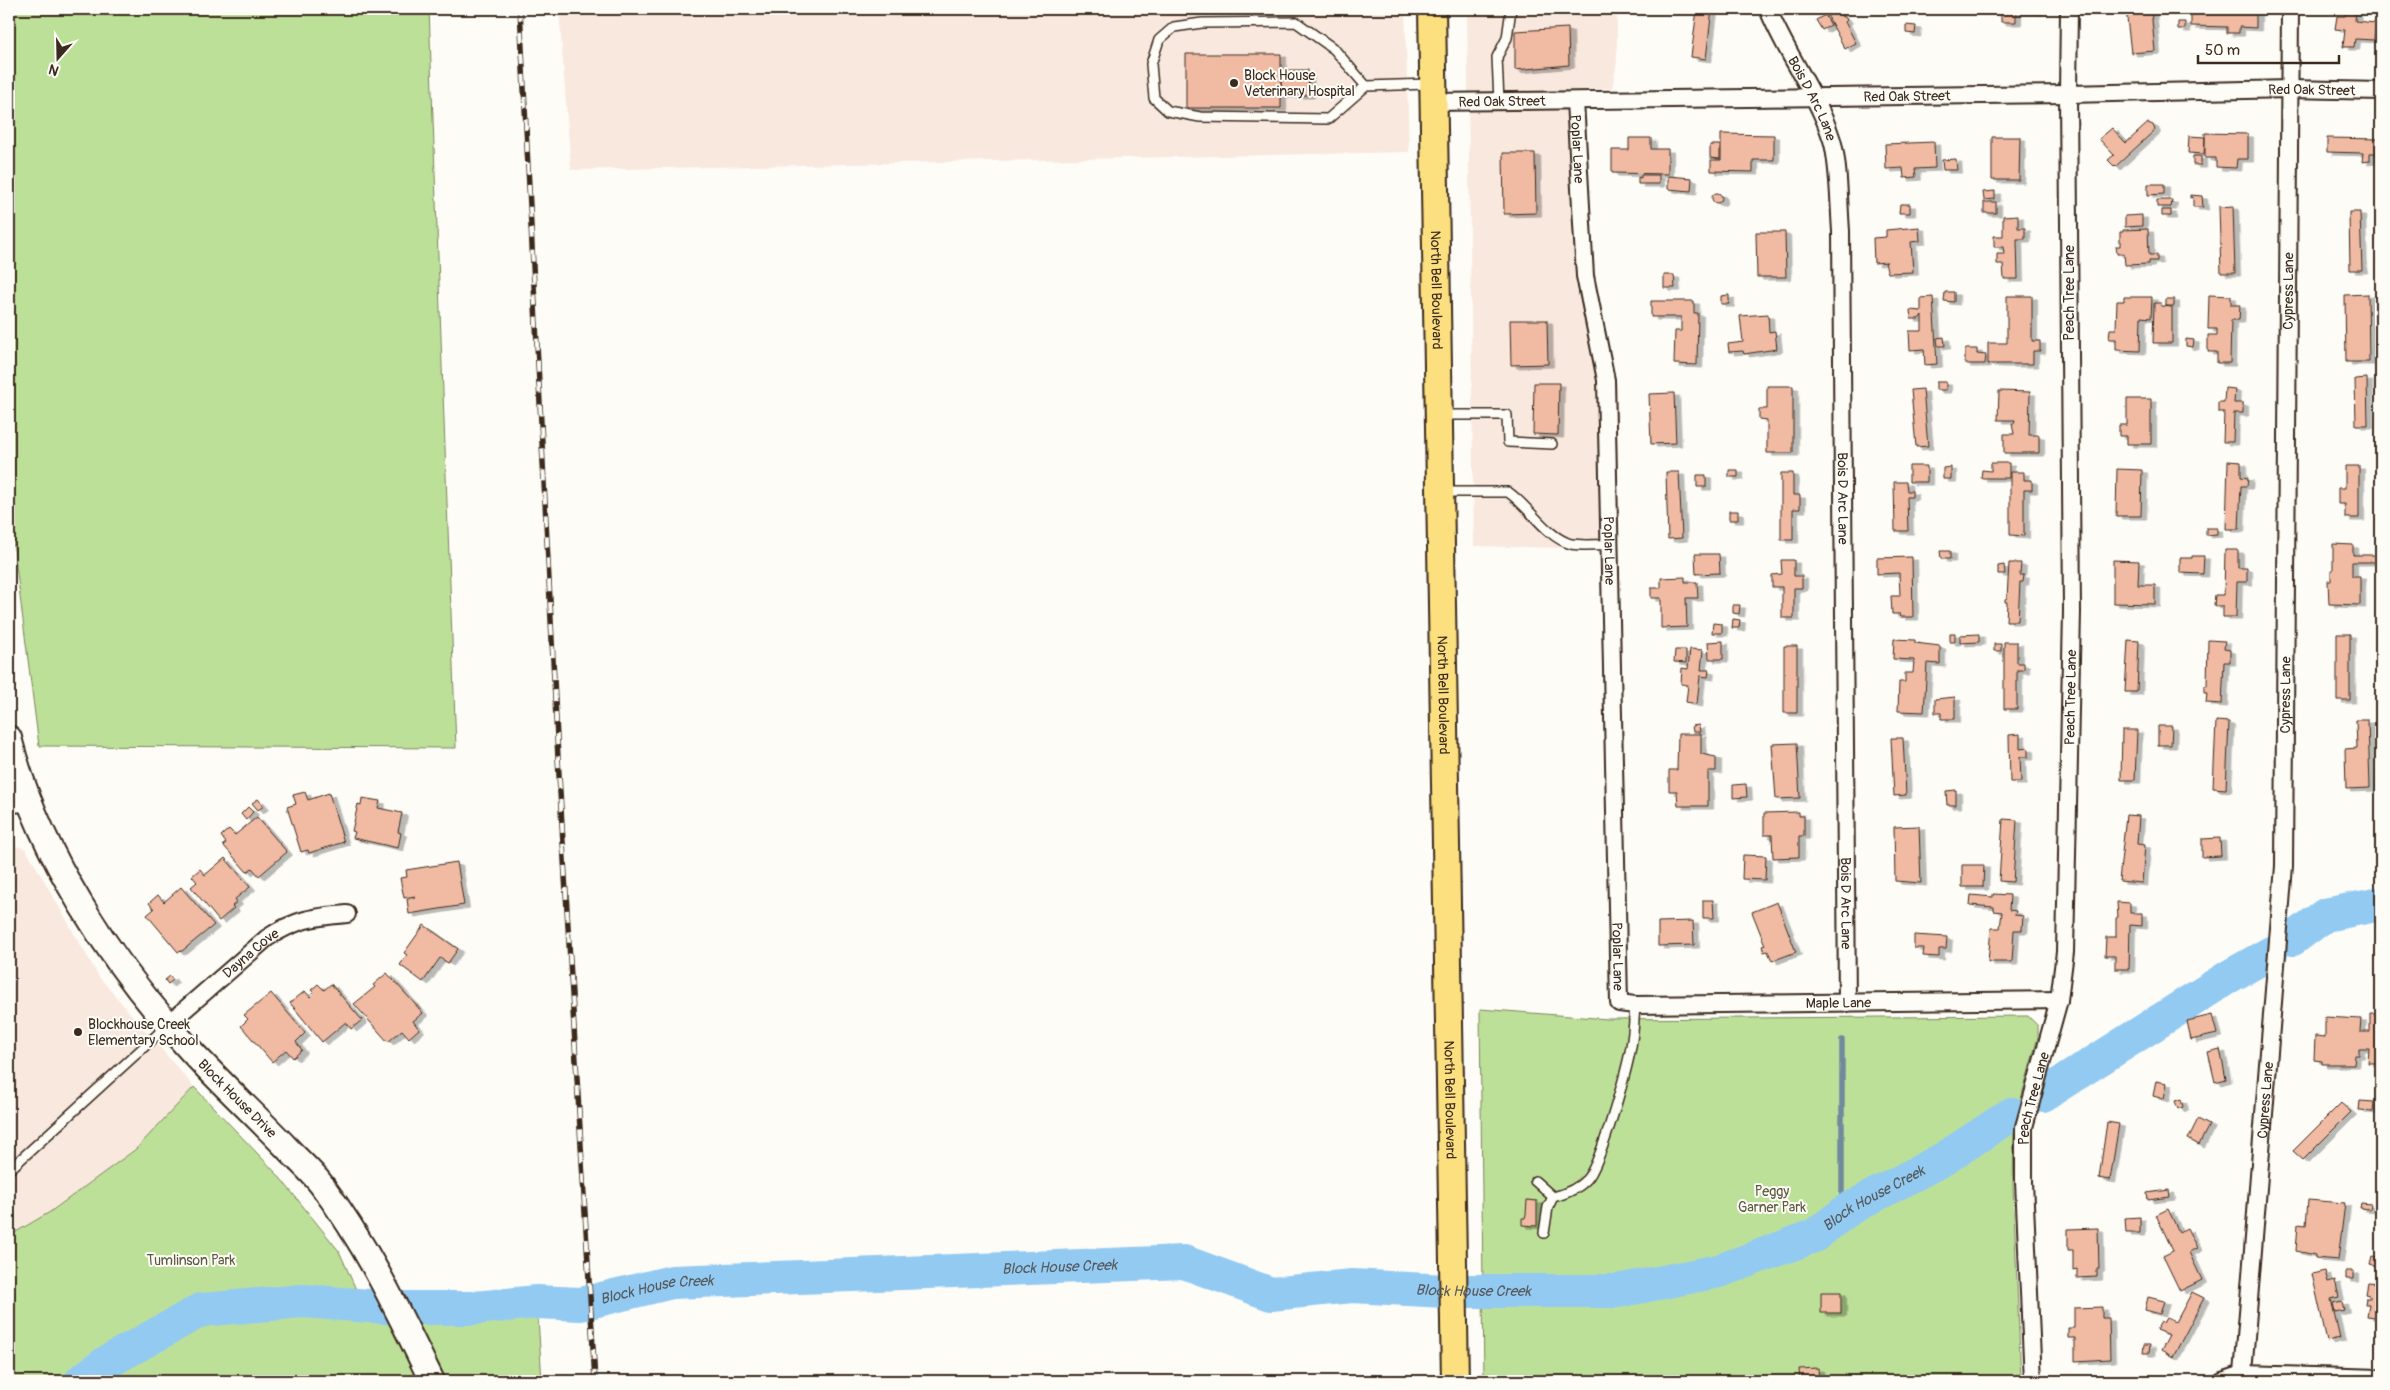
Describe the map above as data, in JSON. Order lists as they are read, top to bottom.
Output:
{
  "streets": {
    "main road": ["North Bell Boulevard"],
    "street": [
      "Red Oak Street",
      "Bois D Arc Lane",
      "Poplar Lane",
      "Cypress Lane",
      "Peach Tree Lane",
      "Dayna Cove",
      "Maple Lane",
      "Block House Drive"
    ]
  },
  "crossings": [
    ["Red Oak Street", "Bois D Arc Lane"],
    ["Red Oak Street", "Poplar Lane"],
    ["Red Oak Street", "North Bell Boulevard"],
    ["Red Oak Street", "Cypress Lane"],
    ["Red Oak Street", "Peach Tree Lane"],
    ["Bois D Arc Lane", "Maple Lane"],
    ["Poplar Lane", "Maple Lane"],
    ["Peach Tree Lane", "Maple Lane"],
    ["Dayna Cove", "Block House Drive"]
  ],
  "water": ["Block House Creek"],
  "parks": ["Peggy Garner Park", "Tumlinson Park"],
  "places": ["Block House Veterinary Hospital", "Blockhouse Creek Elementary School"],
  "scale_bar": "50 m",
  "north": "bottom"
}
